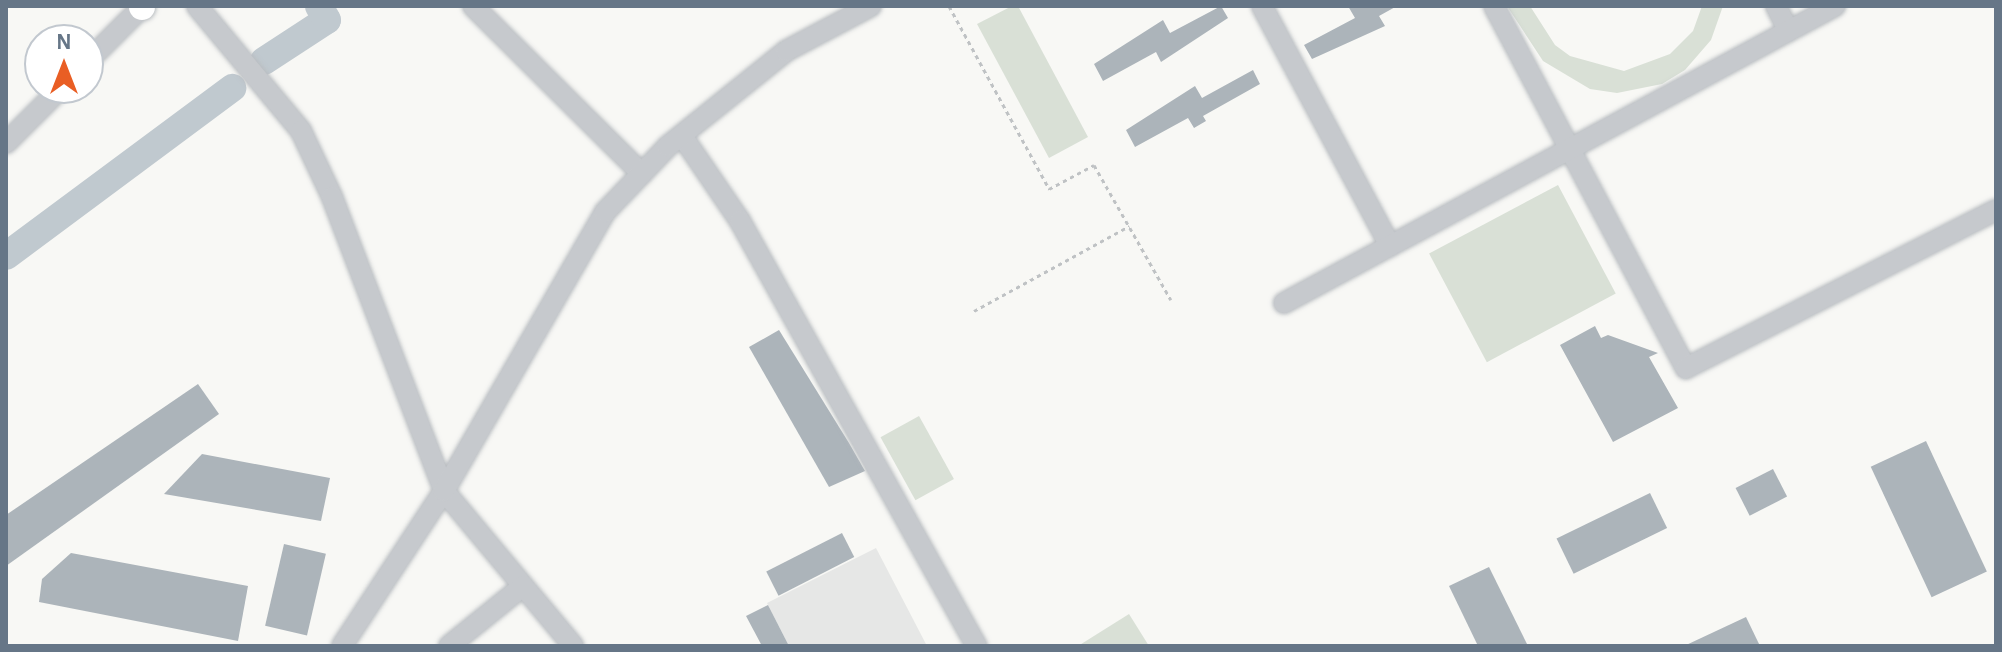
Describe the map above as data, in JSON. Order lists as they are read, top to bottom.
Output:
{
  "north": "top"
}
